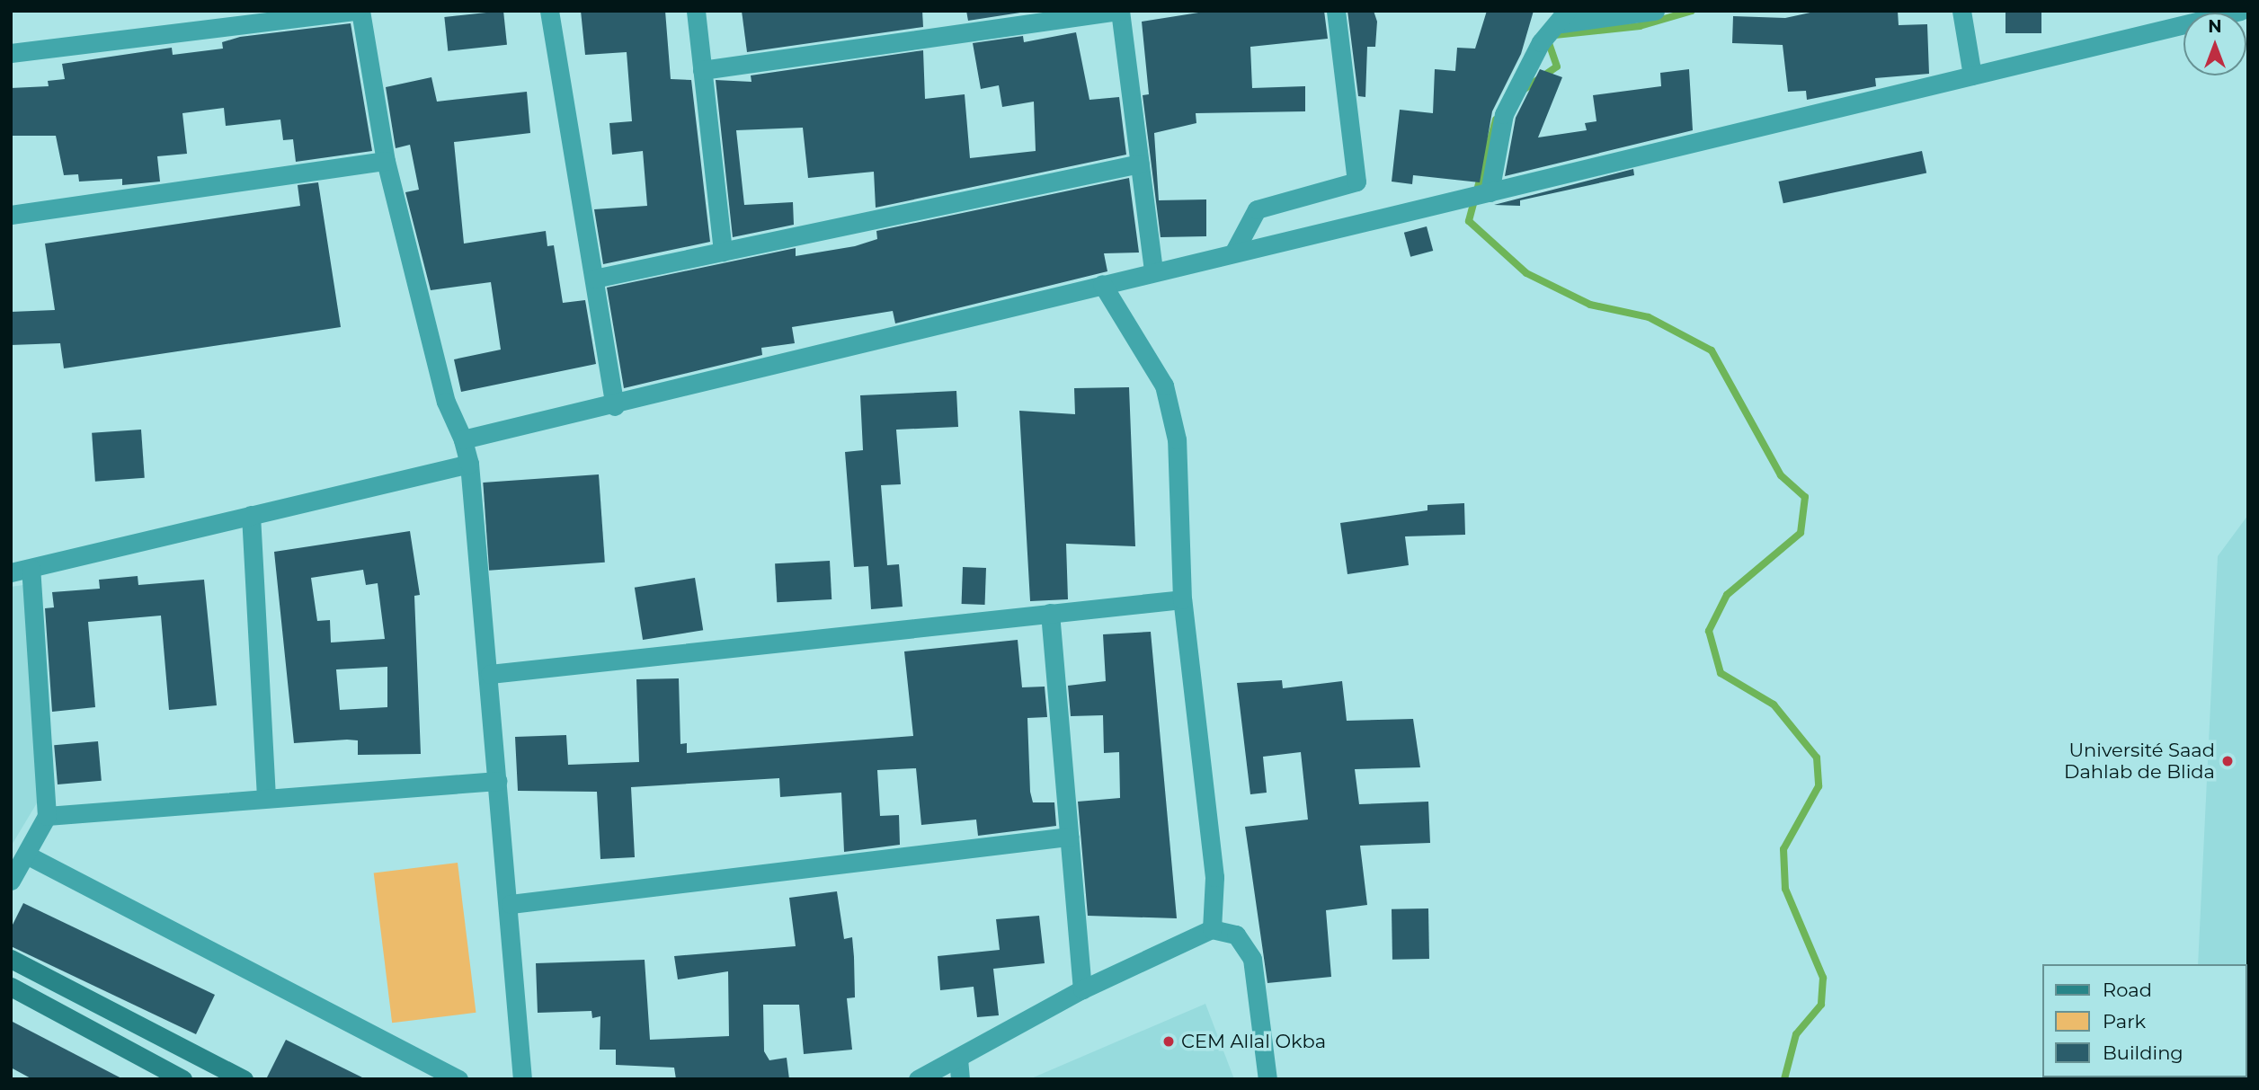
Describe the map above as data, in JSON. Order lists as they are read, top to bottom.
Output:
{
  "places": ["Université Saad Dahlab de Blida", "CEM Allal Okba"],
  "legend": ["Road", "Park", "Building"],
  "north": "top"
}
